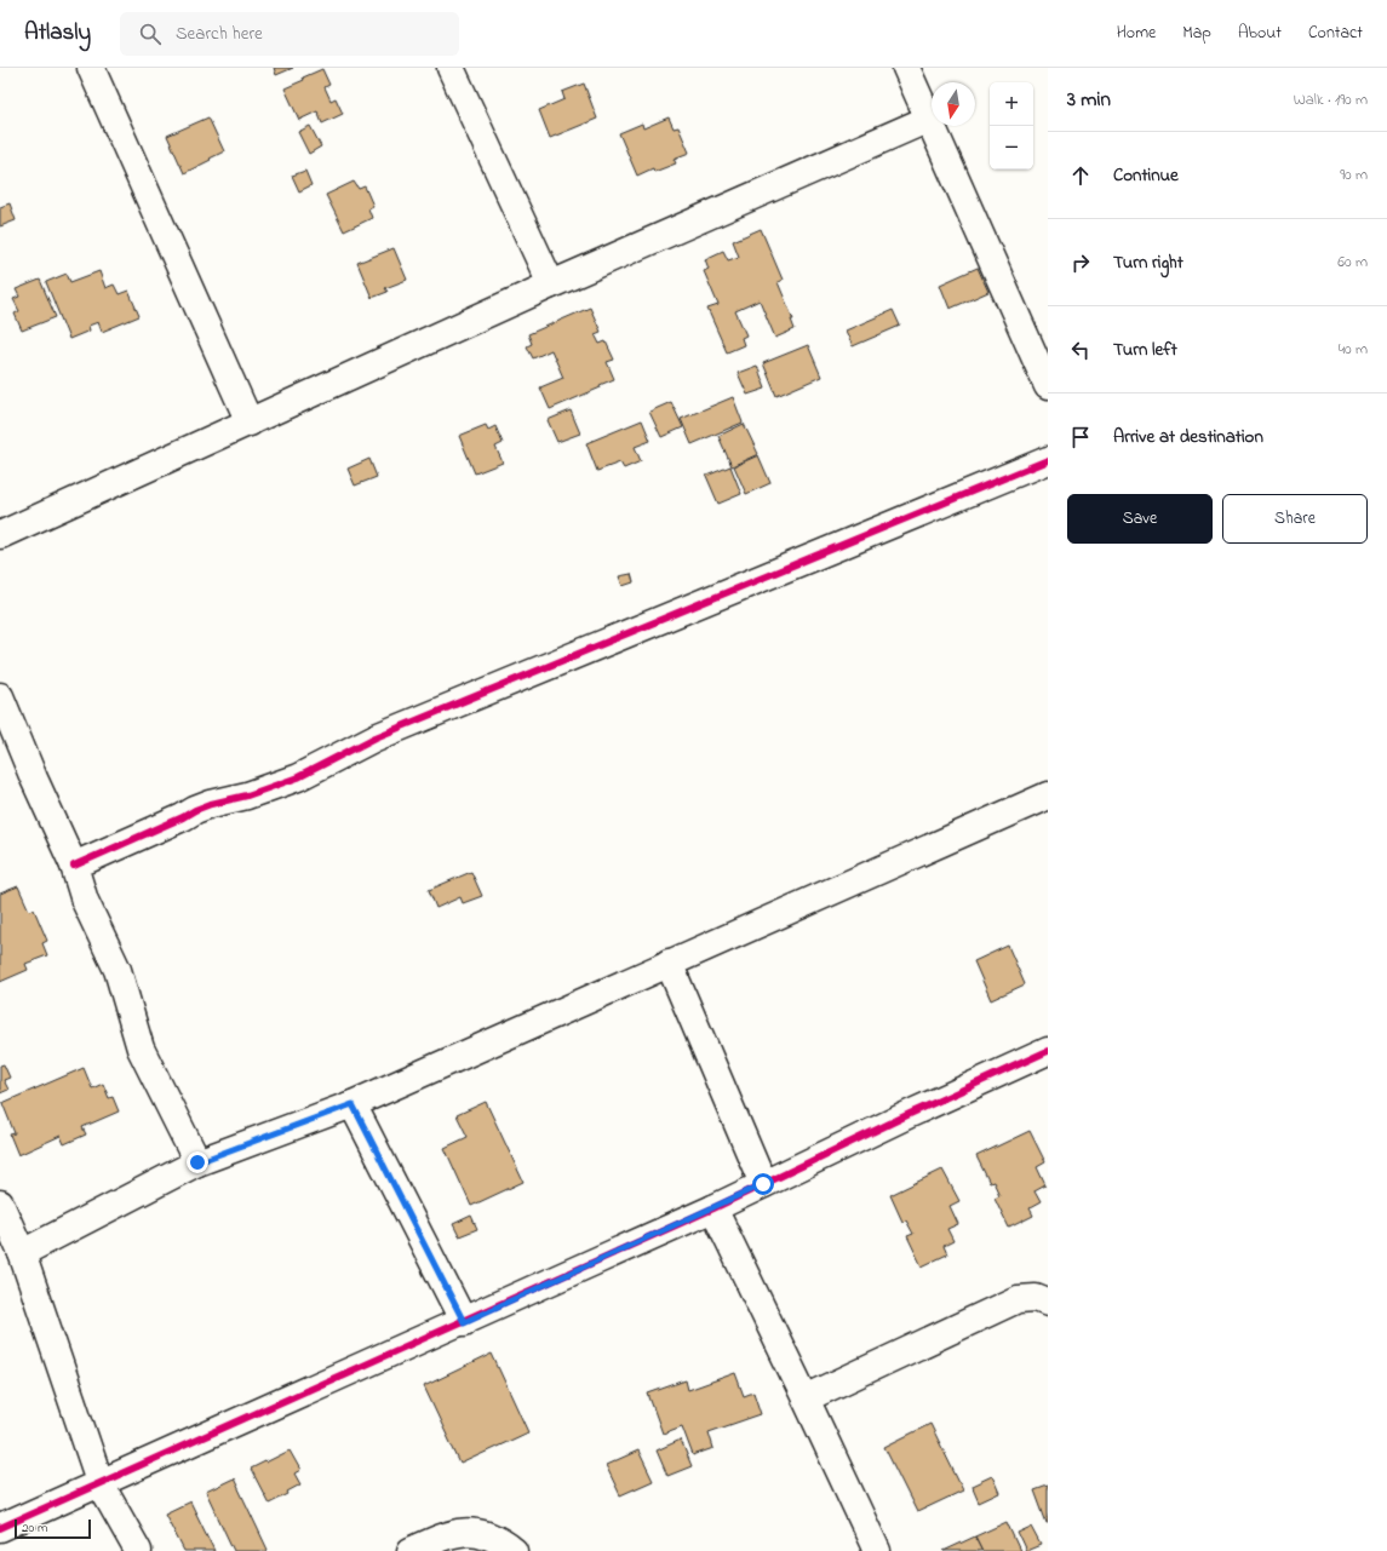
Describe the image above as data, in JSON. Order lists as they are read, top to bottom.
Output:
{
  "scale_bar": "20 m",
  "north": "bottom",
  "page": {
    "header": "Atlasly",
    "search": "Search here",
    "nav": [
      "Home",
      "Map",
      "About",
      "Contact"
    ],
    "heading": ["3 min", "Walk · 190 m"],
    "map_buttons": ["+", "−"],
    "list": [
      ["Continue", "90 m"],
      ["Turn right", "60 m"],
      ["Turn left", "40 m"],
      "Arrive at destination"
    ],
    "buttons": ["Save", "Share"],
    "scale": "20 m"
  }
}
